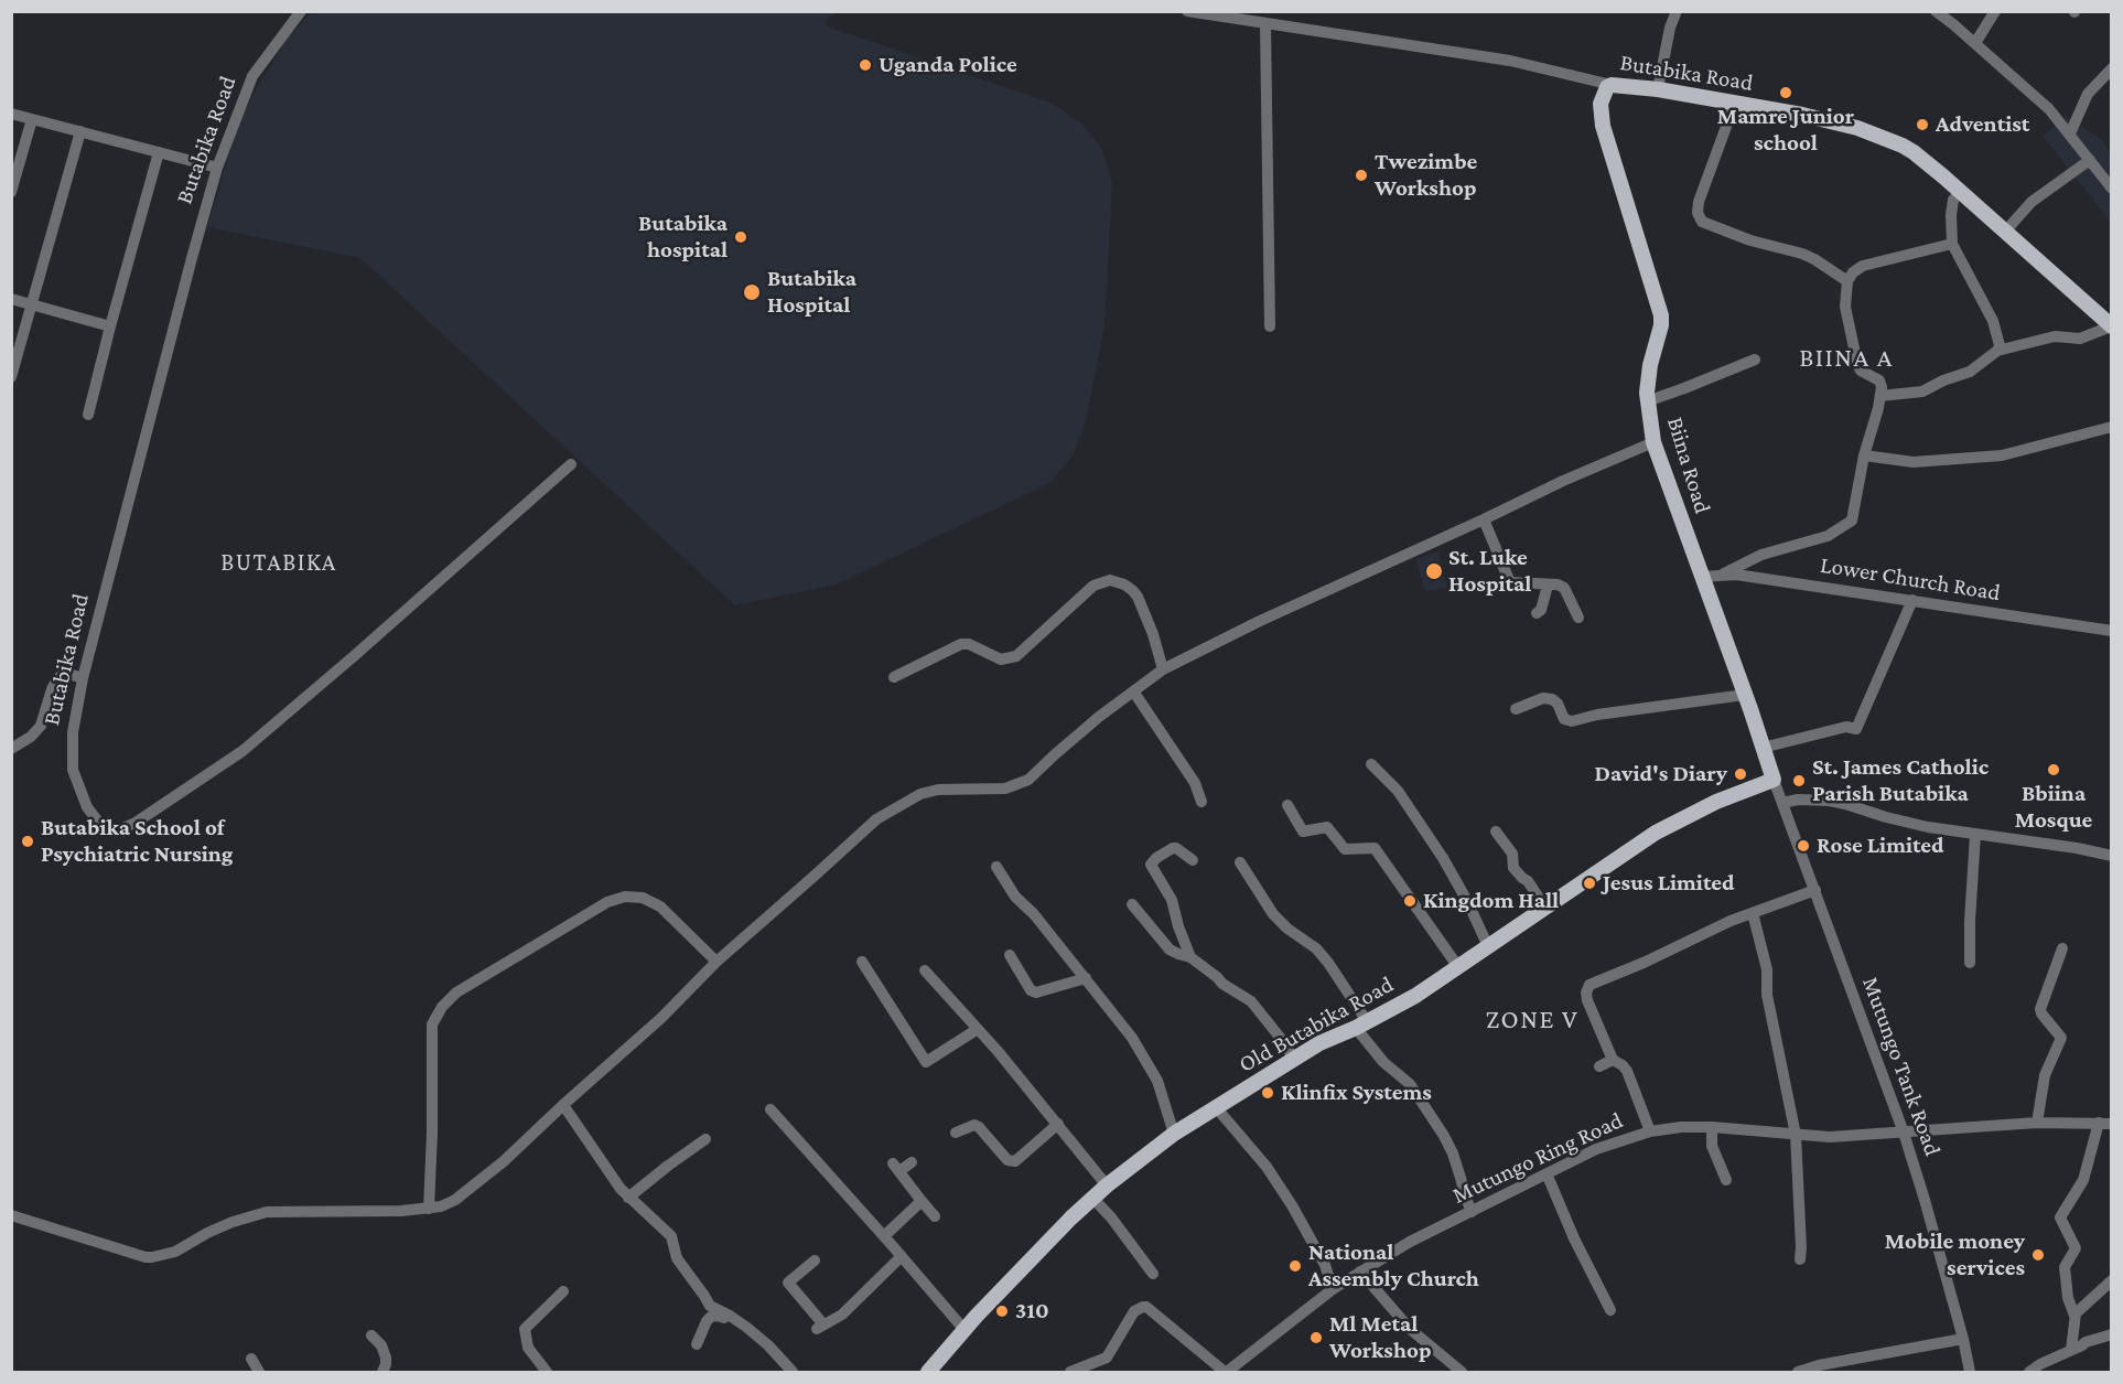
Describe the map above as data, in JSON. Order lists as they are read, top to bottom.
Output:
{
  "streets": {
    "main road": ["Butabika Road", "Biina Road", "Old Butabika Road"],
    "street": ["Lower Church Road", "Mutungo Tank Road", "Mutungo Ring Road"]
  },
  "crossings": [
    ["Butabika Road", "Biina Road"],
    ["Biina Road", "Lower Church Road"],
    ["Biina Road", "Old Butabika Road"],
    ["Biina Road", "Mutungo Tank Road"],
    ["Old Butabika Road", "Mutungo Tank Road"],
    ["Mutungo Tank Road", "Mutungo Ring Road"]
  ],
  "districts": ["BIINA A", "BUTABIKA", "ZONE V"],
  "places": [
    "Uganda Police",
    "Mamre Junior school",
    "Adventist",
    "Twezimbe Workshop",
    "Butabika hospital",
    "Butabika Hospital",
    "St. Luke Hospital",
    "Bbiina Mosque",
    "David's Diary",
    "St. James Catholic Parish Butabika",
    "Butabika School of Psychiatric Nursing",
    "Rose Limited",
    "Jesus Limited",
    "Kingdom Hall",
    "Klinfix Systems",
    "Mobile money services",
    "National Assembly Church",
    "310",
    "Ml Metal Workshop"
  ]
}
